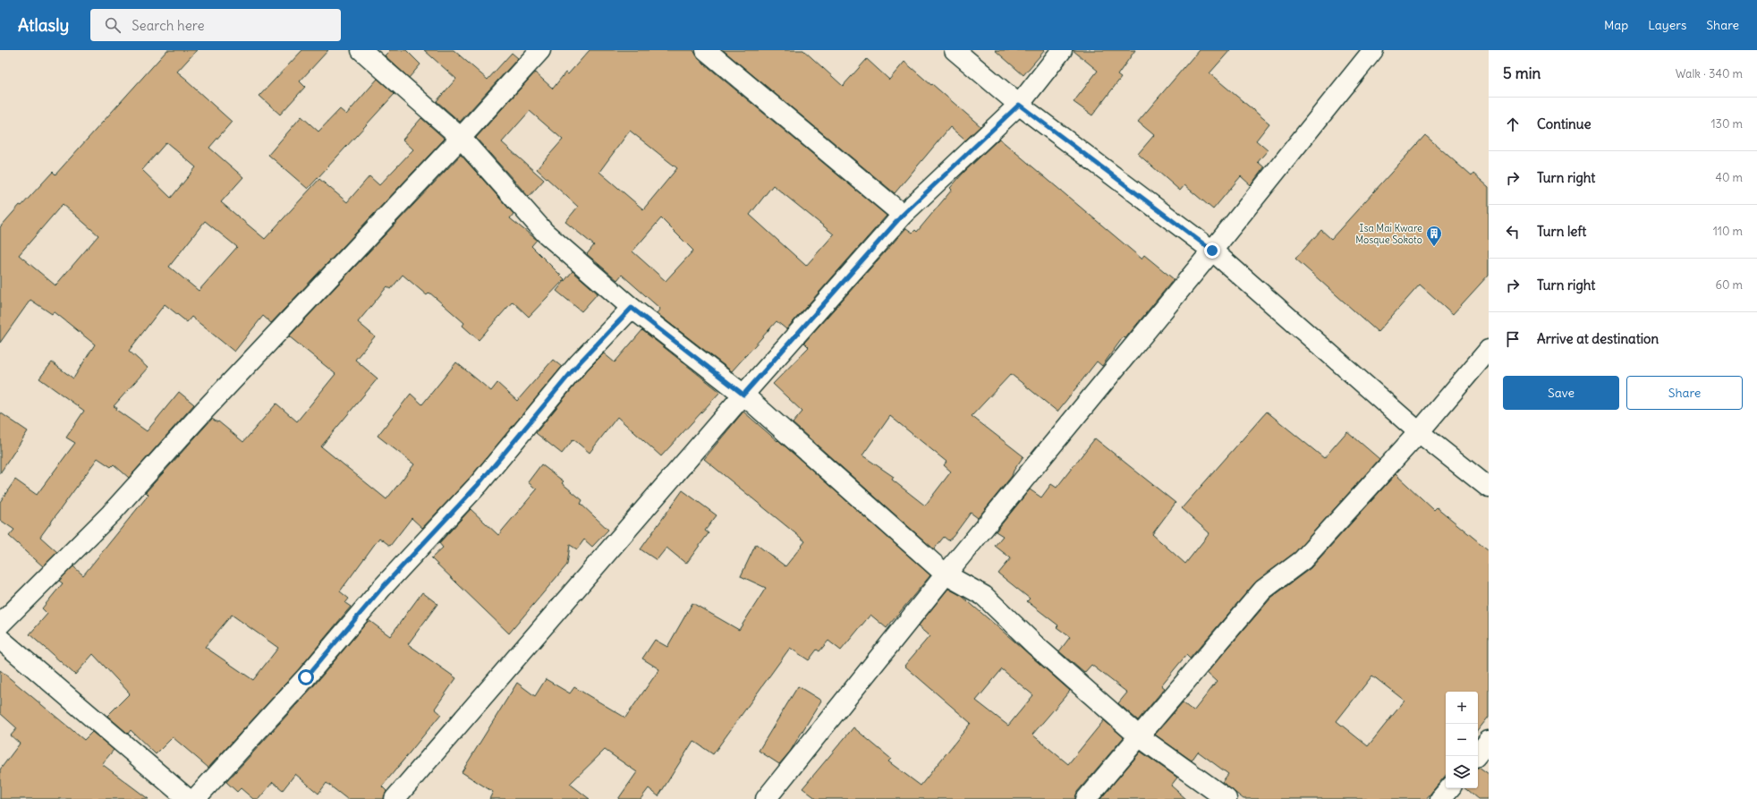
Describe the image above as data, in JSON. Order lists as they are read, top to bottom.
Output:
{
  "places": {
    "building": ["Isa Mai Kware Mosque Sokoto"]
  },
  "page": {
    "header": "Atlasly",
    "search": "Search here",
    "nav": ["Map", "Layers", "Share"],
    "heading": ["5 min", "Walk · 340 m"],
    "list": [
      ["Continue", "130 m"],
      ["Turn right", "40 m"],
      ["Turn left", "110 m"],
      ["Turn right", "60 m"],
      "Arrive at destination"
    ],
    "buttons": ["Save", "Share"],
    "map_buttons": ["+", "−"]
  }
}
